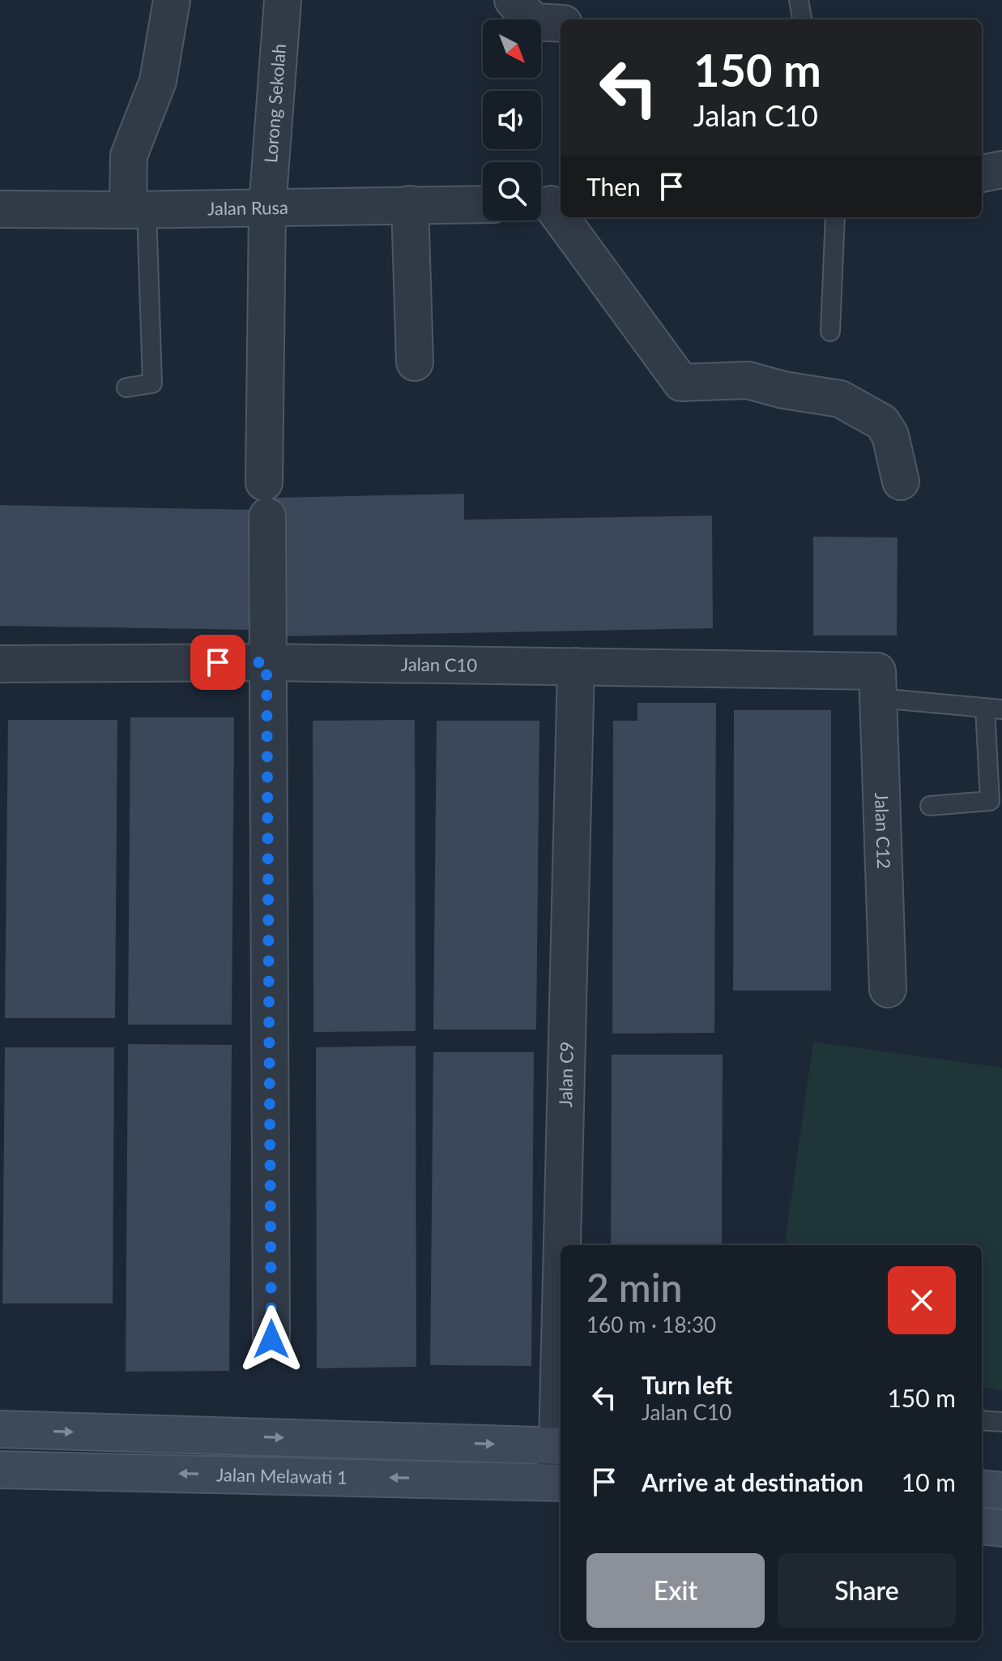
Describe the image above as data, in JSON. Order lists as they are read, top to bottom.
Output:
{
  "streets": {
    "street": [
      "Lorong Sekolah",
      "Jalan Rusa",
      "Jalan C10",
      "Jalan C12",
      "Jalan C9",
      "Jalan Melawati 1"
    ]
  },
  "crossings": [
    ["Lorong Sekolah", "Jalan Rusa"],
    ["Lorong Sekolah", "Jalan C10"],
    ["Jalan C10", "Jalan C12"],
    ["Jalan C10", "Jalan C9"],
    ["Jalan C9", "Jalan Melawati 1"]
  ],
  "north": "bottom right",
  "page": {
    "turn": ["150 m", "Jalan C10"],
    "then": "Then",
    "heading": ["2 min", "160 m · 18:30"],
    "list": [
      {
        "name": "Turn left",
        "note": "Jalan C10",
        "value": "150 m"
      },
      {
        "name": "Arrive at destination",
        "value": "10 m"
      }
    ],
    "buttons": ["Exit", "Share"]
  }
}
